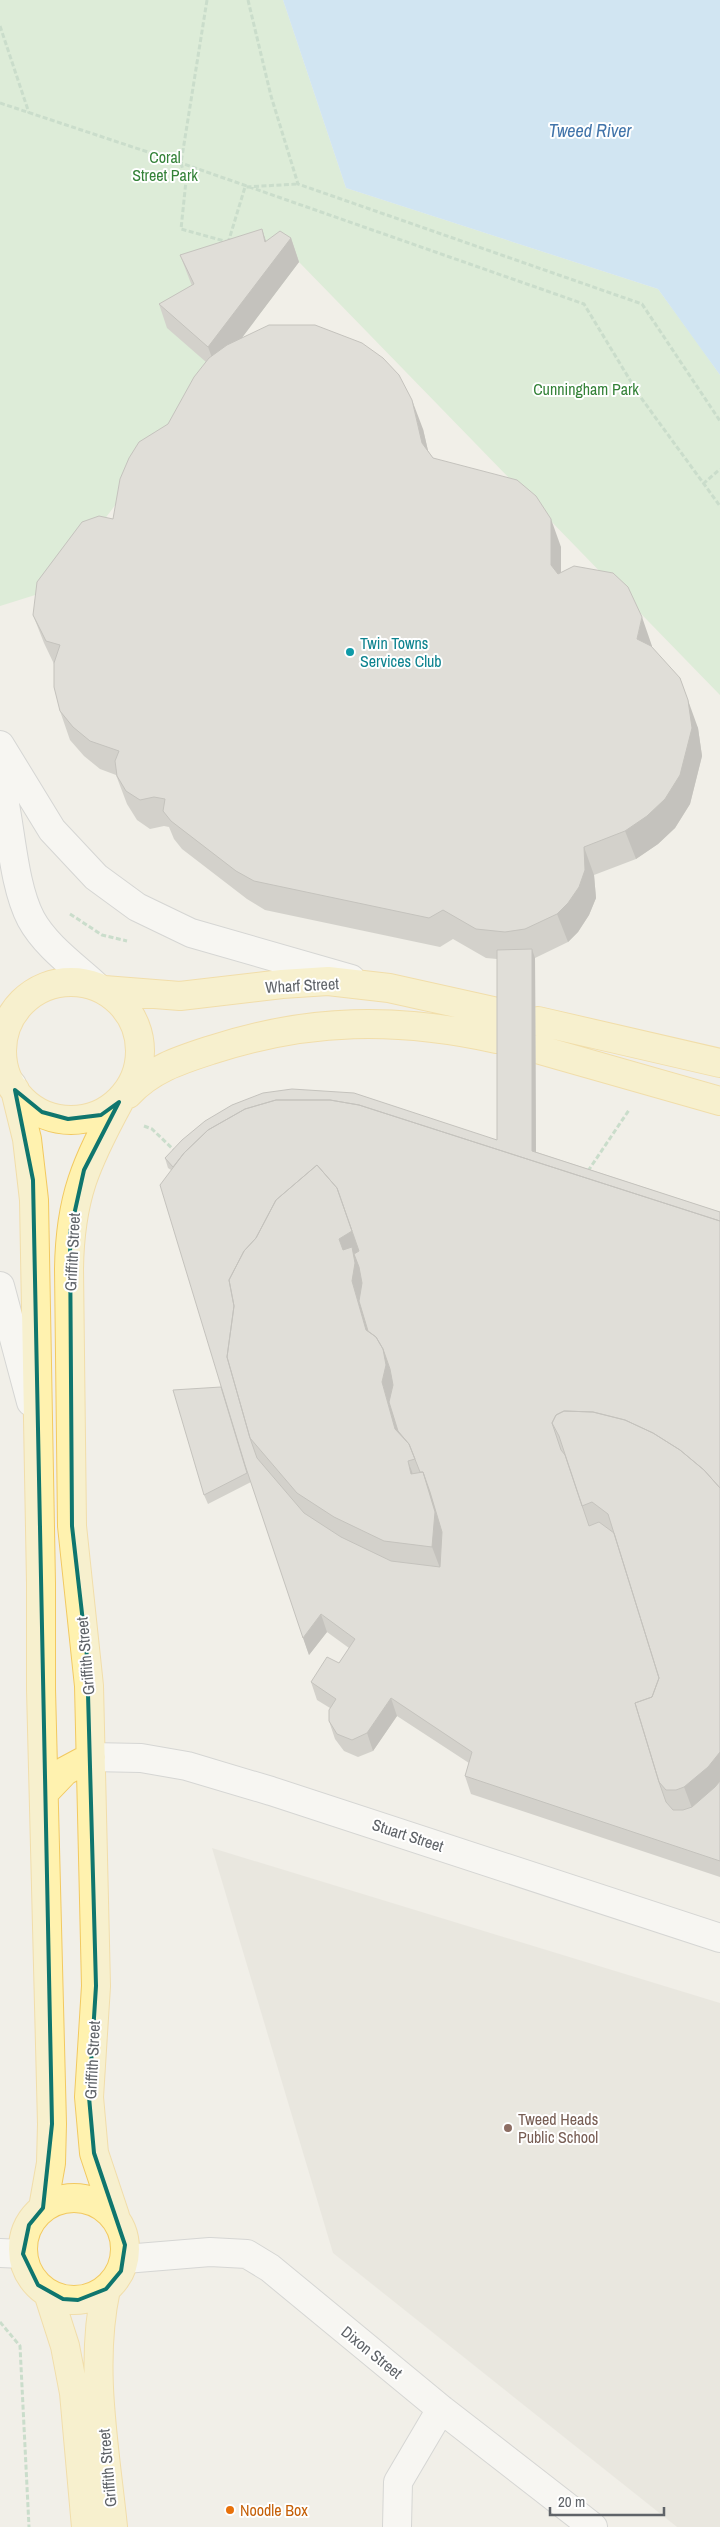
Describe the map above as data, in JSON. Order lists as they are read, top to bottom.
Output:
{
  "streets": {
    "main road": ["Wharf Street", "Griffith Street"],
    "street": ["Stuart Street", "Dixon Street"]
  },
  "crossings": [
    ["Wharf Street", "Griffith Street"],
    ["Griffith Street", "Stuart Street"],
    ["Griffith Street", "Dixon Street"]
  ],
  "water": ["Tweed River"],
  "parks": ["Coral Street Park", "Cunningham Park"],
  "places": ["Twin Towns Services Club", "Tweed Heads Public School", "Noodle Box"],
  "scale_bar": "20 m"
}
